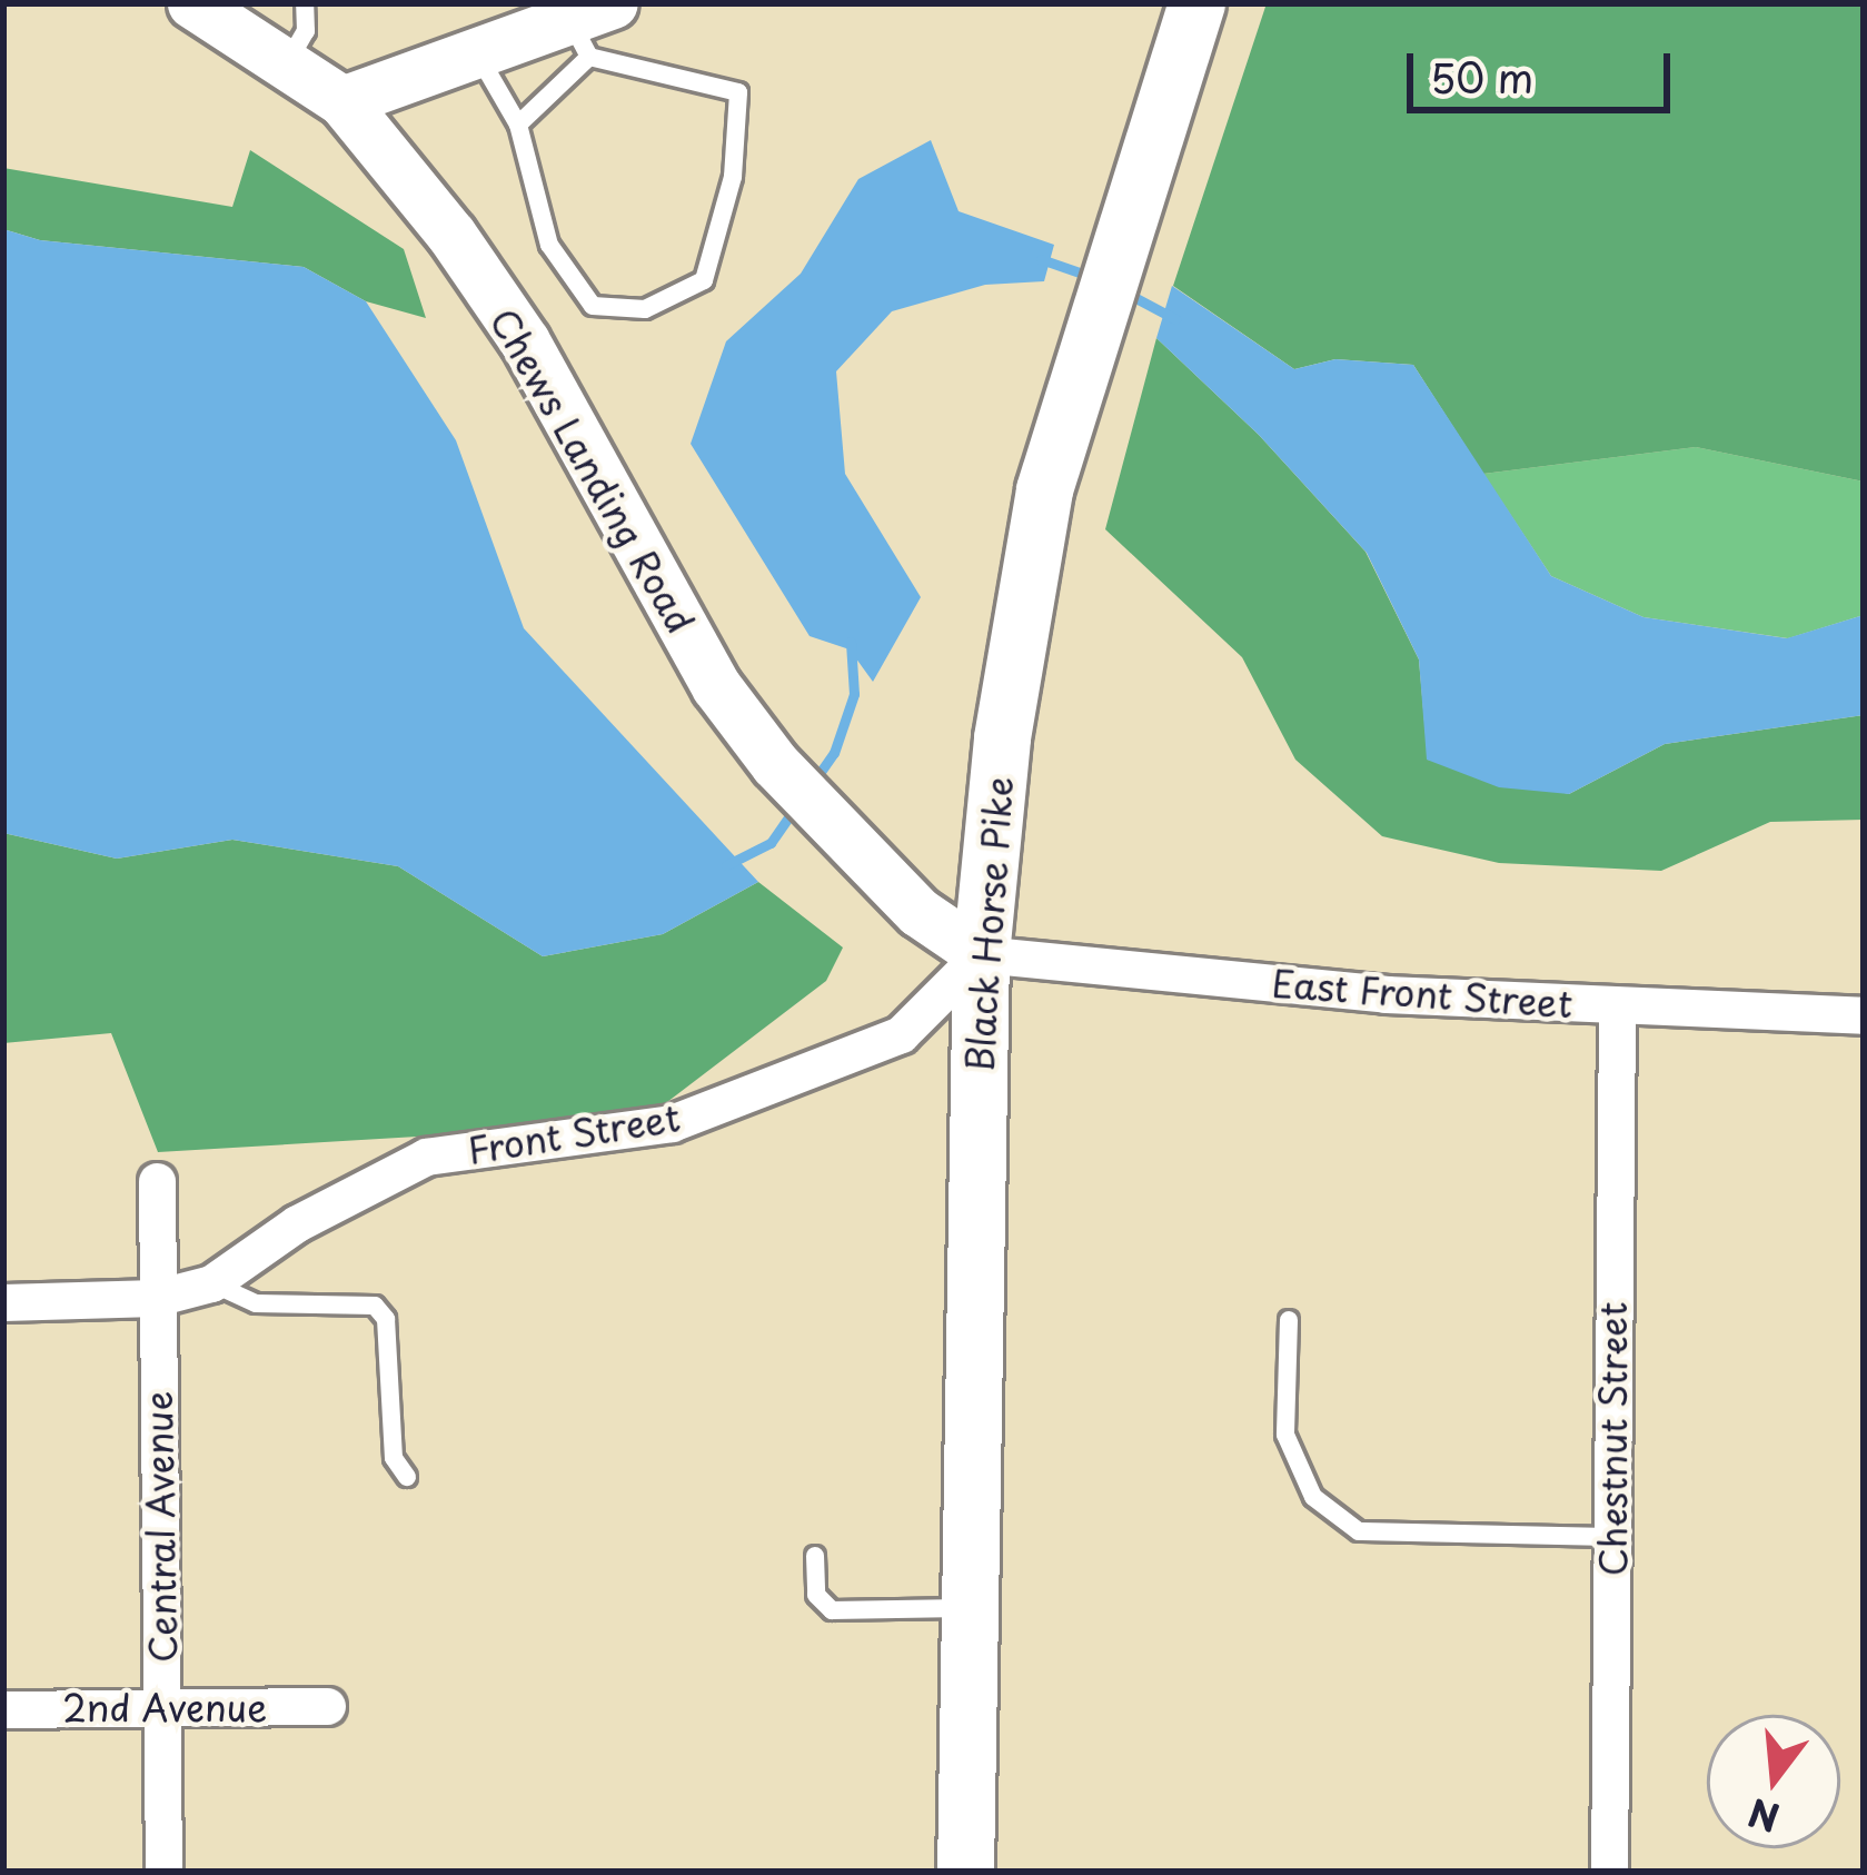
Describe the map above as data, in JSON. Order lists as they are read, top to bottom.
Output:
{
  "streets": {
    "main road": ["Chews Landing Road", "Black Horse Pike"],
    "street": [
      "East Front Street",
      "Front Street",
      "Chestnut Street",
      "Central Avenue",
      "2nd Avenue"
    ]
  },
  "crossings": [
    ["Chews Landing Road", "Black Horse Pike"],
    ["Chews Landing Road", "East Front Street"],
    ["Chews Landing Road", "Front Street"],
    ["Black Horse Pike", "East Front Street"],
    ["Black Horse Pike", "Front Street"],
    ["East Front Street", "Front Street"],
    ["East Front Street", "Chestnut Street"],
    ["Front Street", "Central Avenue"],
    ["Central Avenue", "2nd Avenue"]
  ],
  "scale_bar": "50 m",
  "north": "bottom"
}
